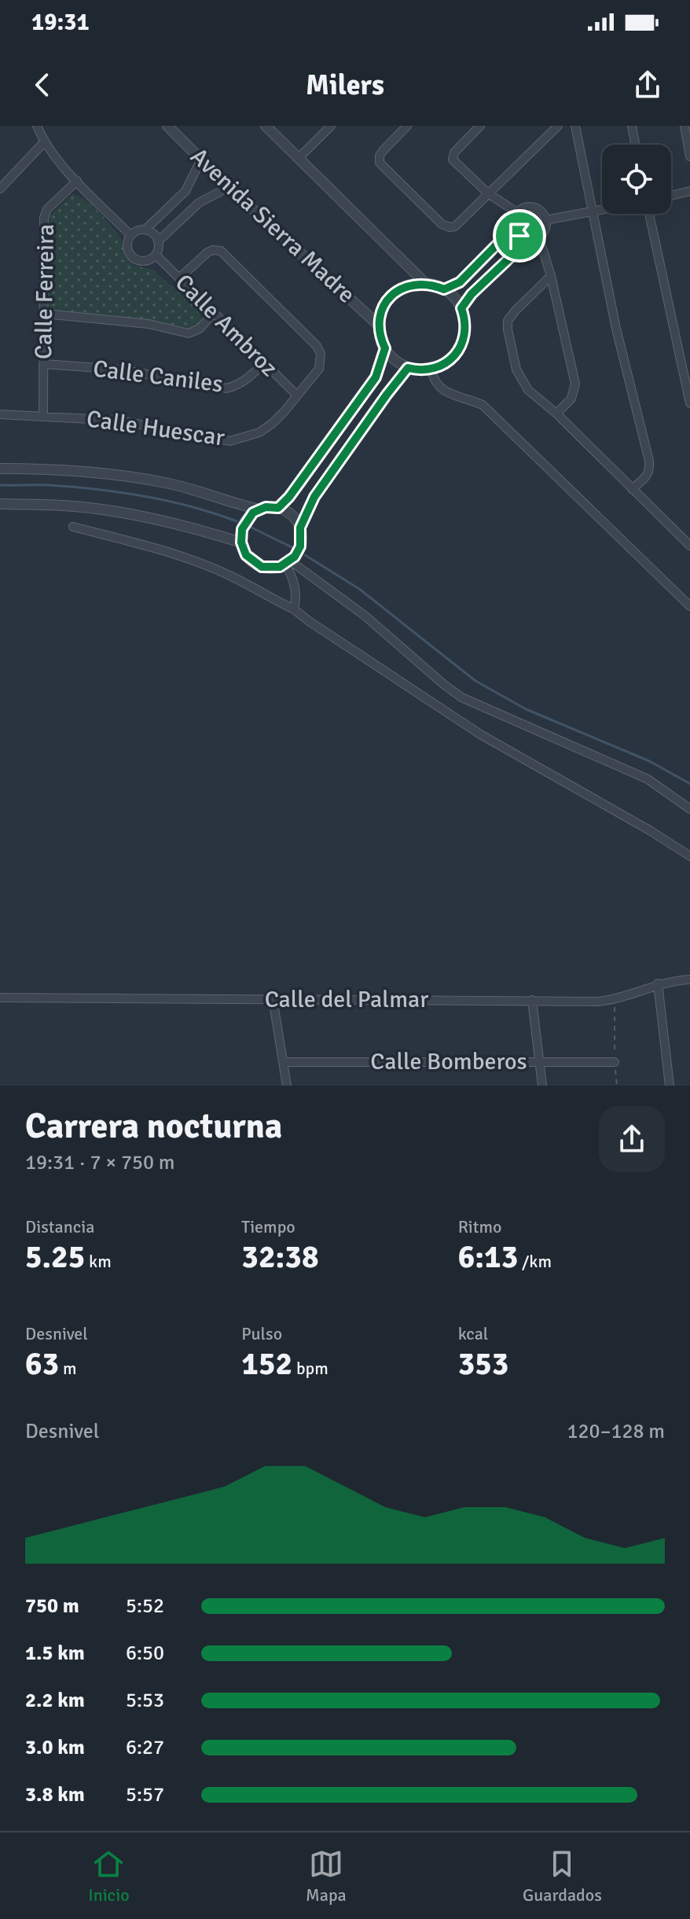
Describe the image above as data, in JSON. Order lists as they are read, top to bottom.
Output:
{
  "streets": {
    "street": [
      "Avenida Sierra Madre",
      "Calle Ferreira",
      "Calle Ambroz",
      "Calle Caniles",
      "Calle Huescar",
      "Calle del Palmar",
      "Calle Bomberos"
    ]
  },
  "crossings": [
    ["Calle Ferreira", "Calle Caniles"],
    ["Calle Ferreira", "Calle Huescar"],
    ["Calle Ambroz", "Calle Caniles"],
    ["Calle Ambroz", "Calle Huescar"]
  ],
  "page": {
    "status": "19:31",
    "header": "Milers",
    "heading": ["Carrera nocturna", "19:31 · 7 × 750 m"],
    "stats": [
      ["Distancia", "5.25 km"],
      ["Tiempo", "32:38"],
      ["Ritmo", "6:13 /km"],
      ["Desnivel", "63 m"],
      ["Pulso", "152 bpm"],
      ["kcal", "353"]
    ],
    "chart": ["Desnivel", "120–128 m"],
    "list": [
      {
        "name": "750 m",
        "note": "5:52"
      },
      {
        "name": "1.5 km",
        "note": "6:50"
      },
      {
        "name": "2.2 km",
        "note": "5:53"
      },
      {
        "name": "3.0 km",
        "note": "6:27"
      },
      {
        "name": "3.8 km",
        "note": "5:57"
      }
    ],
    "tabs": ["Inicio", "Mapa", "Guardados"]
  }
}
